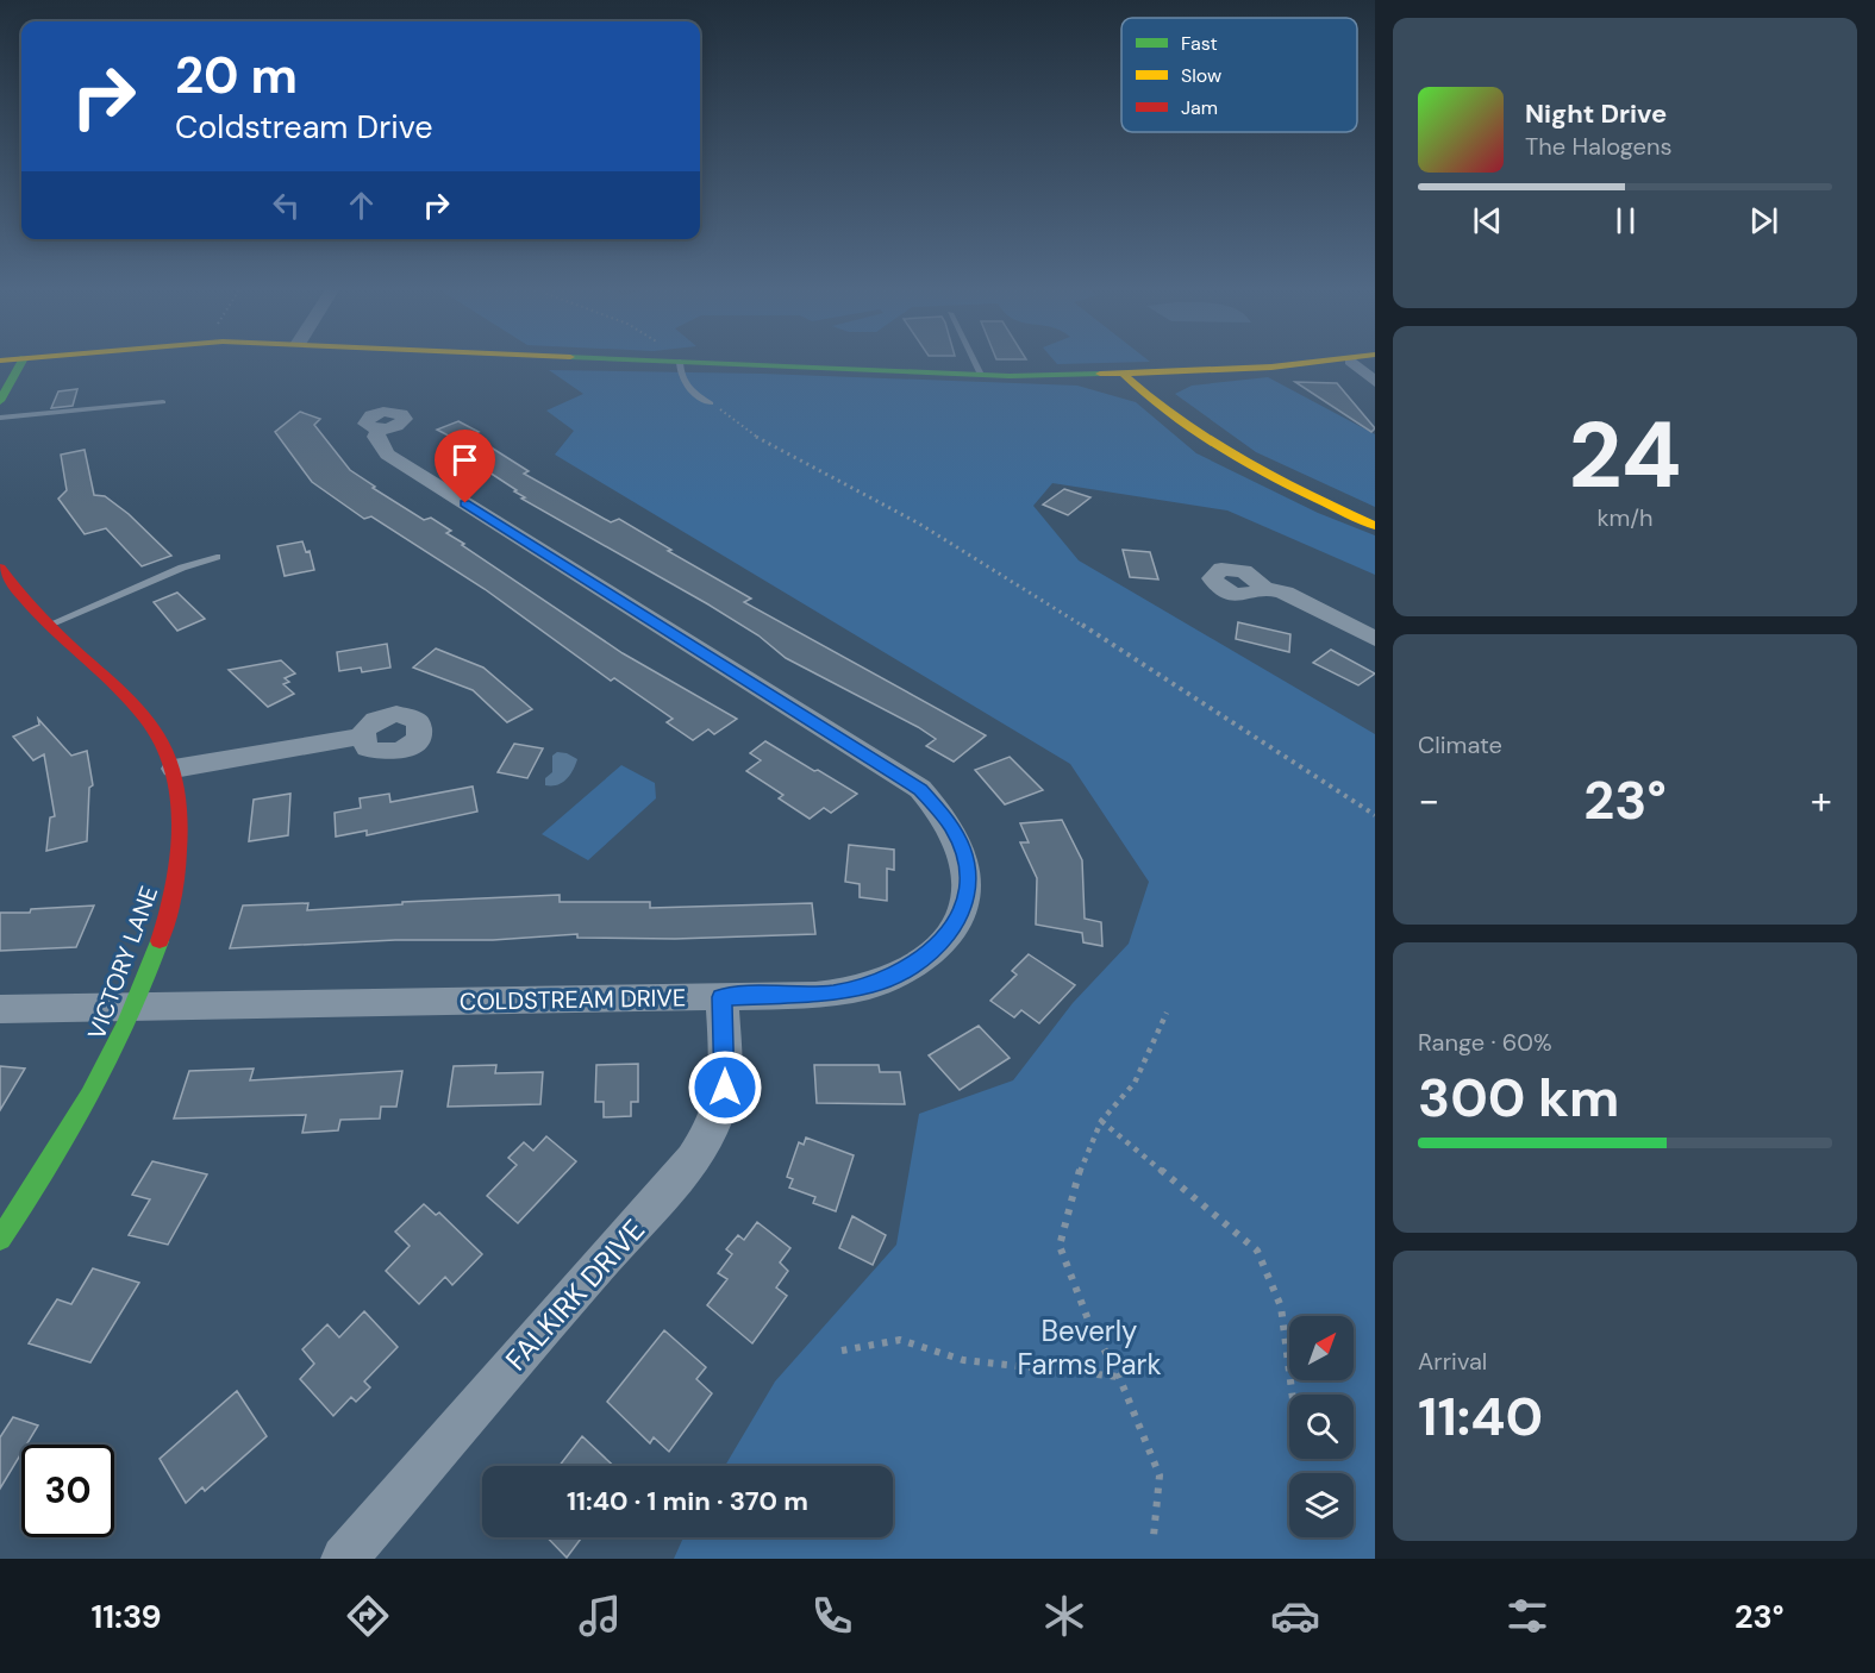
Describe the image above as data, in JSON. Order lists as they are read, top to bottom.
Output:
{
  "streets": {
    "main road": ["VICTORY LANE"],
    "street": ["COLDSTREAM DRIVE", "FALKIRK DRIVE"]
  },
  "crossings": [
    ["VICTORY LANE", "COLDSTREAM DRIVE"],
    ["COLDSTREAM DRIVE", "FALKIRK DRIVE"]
  ],
  "parks": ["Beverly Farms Park"],
  "legend": ["Fast", "Slow", "Jam"],
  "north": "top right",
  "page": {
    "turn": ["20 m", "Coldstream Drive"],
    "song": ["Night Drive", "The Halogens"],
    "tile": [
      ["24", "km/h"],
      "Climate",
      ["Range · 60%", "300 km"],
      ["Arrival", "11:40"]
    ],
    "heat": ["−", "23°", "+"],
    "limit": "30",
    "trip": "11:40 · 1 min · 370 m",
    "tabs": ["11:39", "23°"]
  }
}
